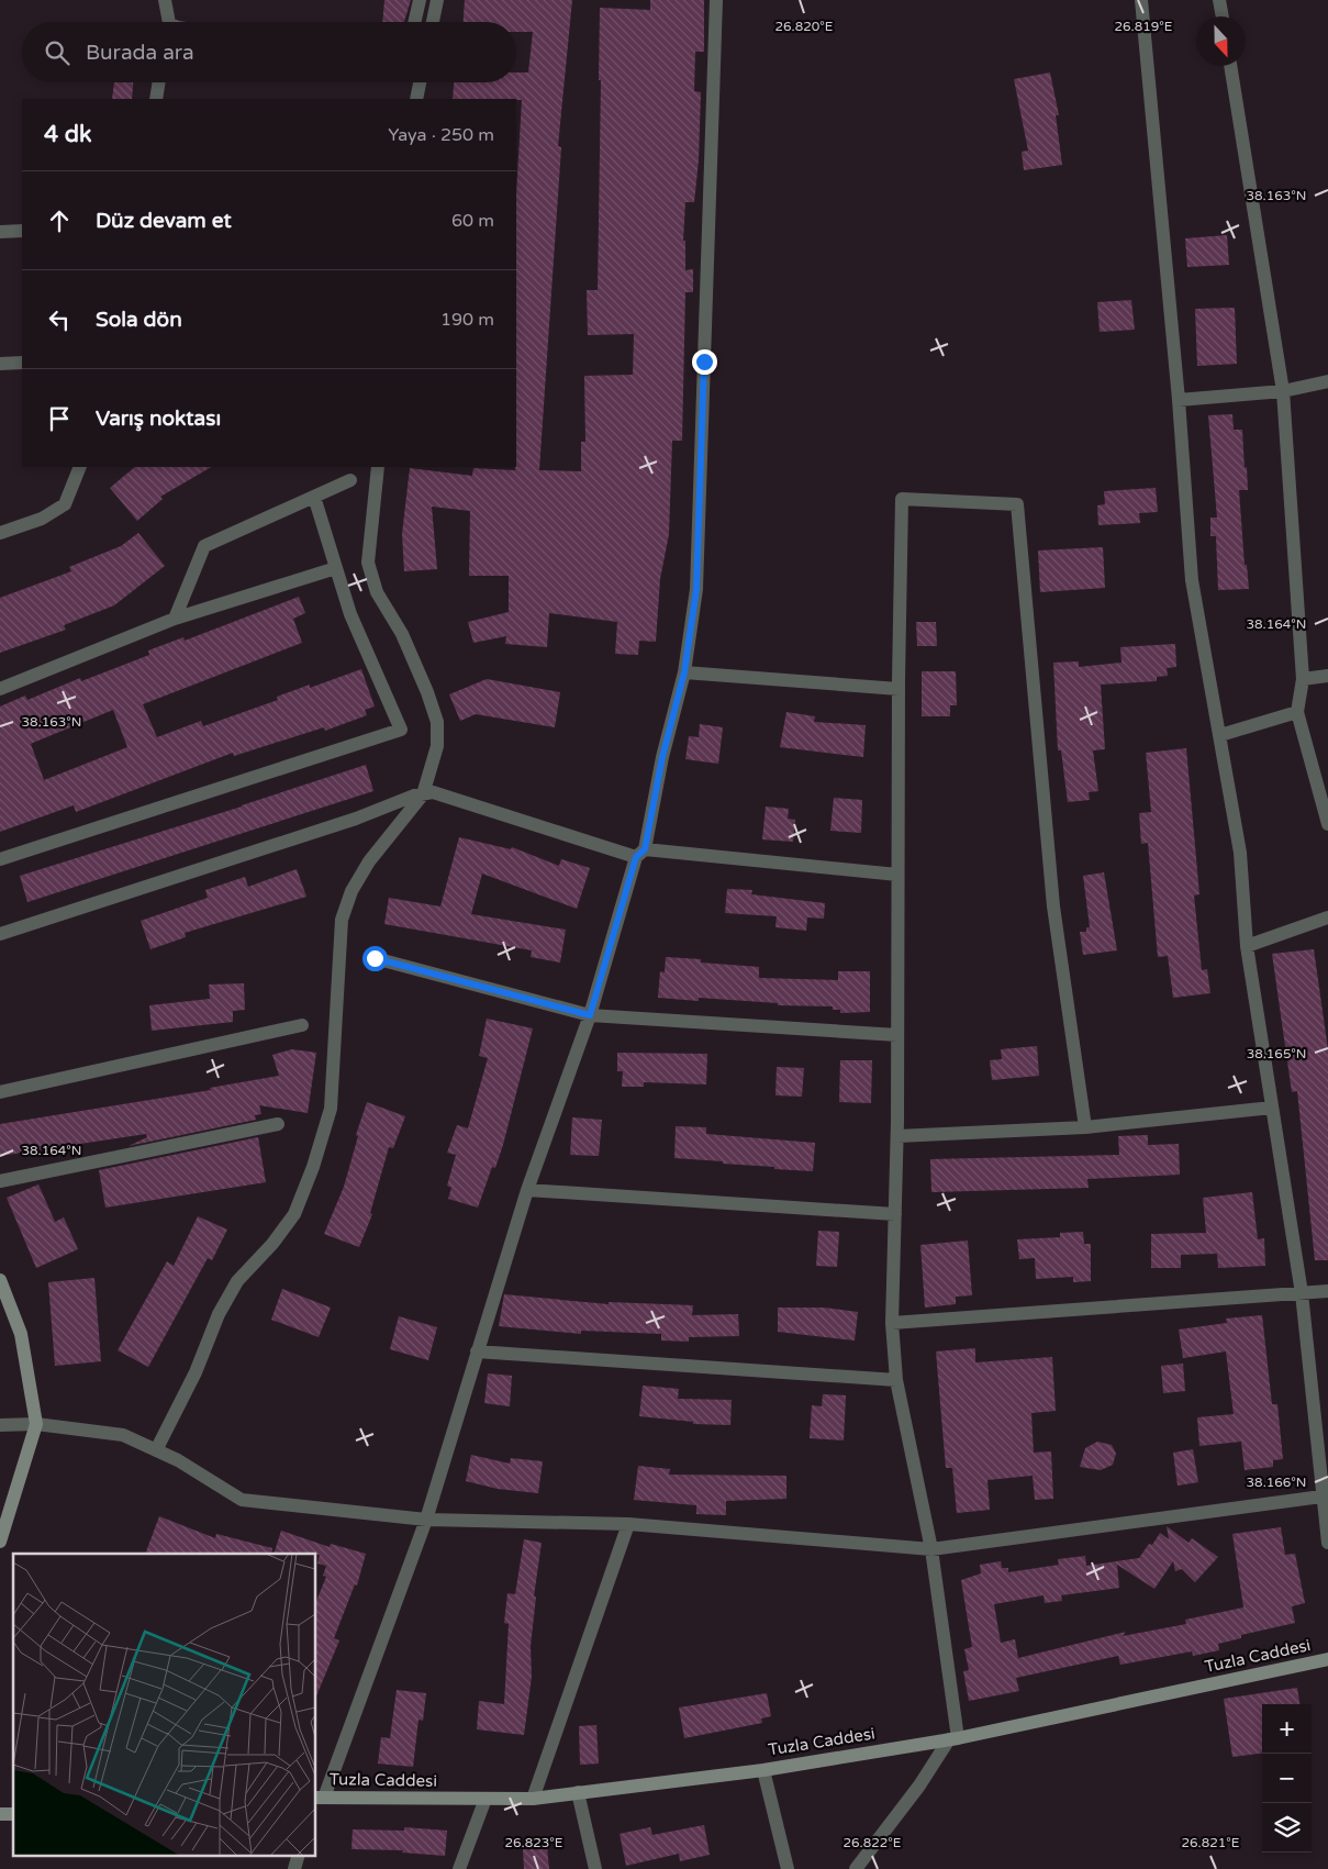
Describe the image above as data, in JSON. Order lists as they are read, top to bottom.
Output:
{
  "streets": {
    "main road": ["Tuzla Caddesi"]
  },
  "north": "bottom",
  "page": {
    "search": "Burada ara",
    "heading": ["4 dk", "Yaya · 250 m"],
    "list": [
      ["Düz devam et", "60 m"],
      ["Sola dön", "190 m"],
      "Varış noktası"
    ],
    "map_buttons": ["+", "−"]
  },
  "coordinates": [
    "26.820°E",
    "26.819°E",
    "38.163°N",
    "38.164°N",
    "38.165°N",
    "38.166°N",
    "26.823°E",
    "26.822°E",
    "26.821°E"
  ]
}
